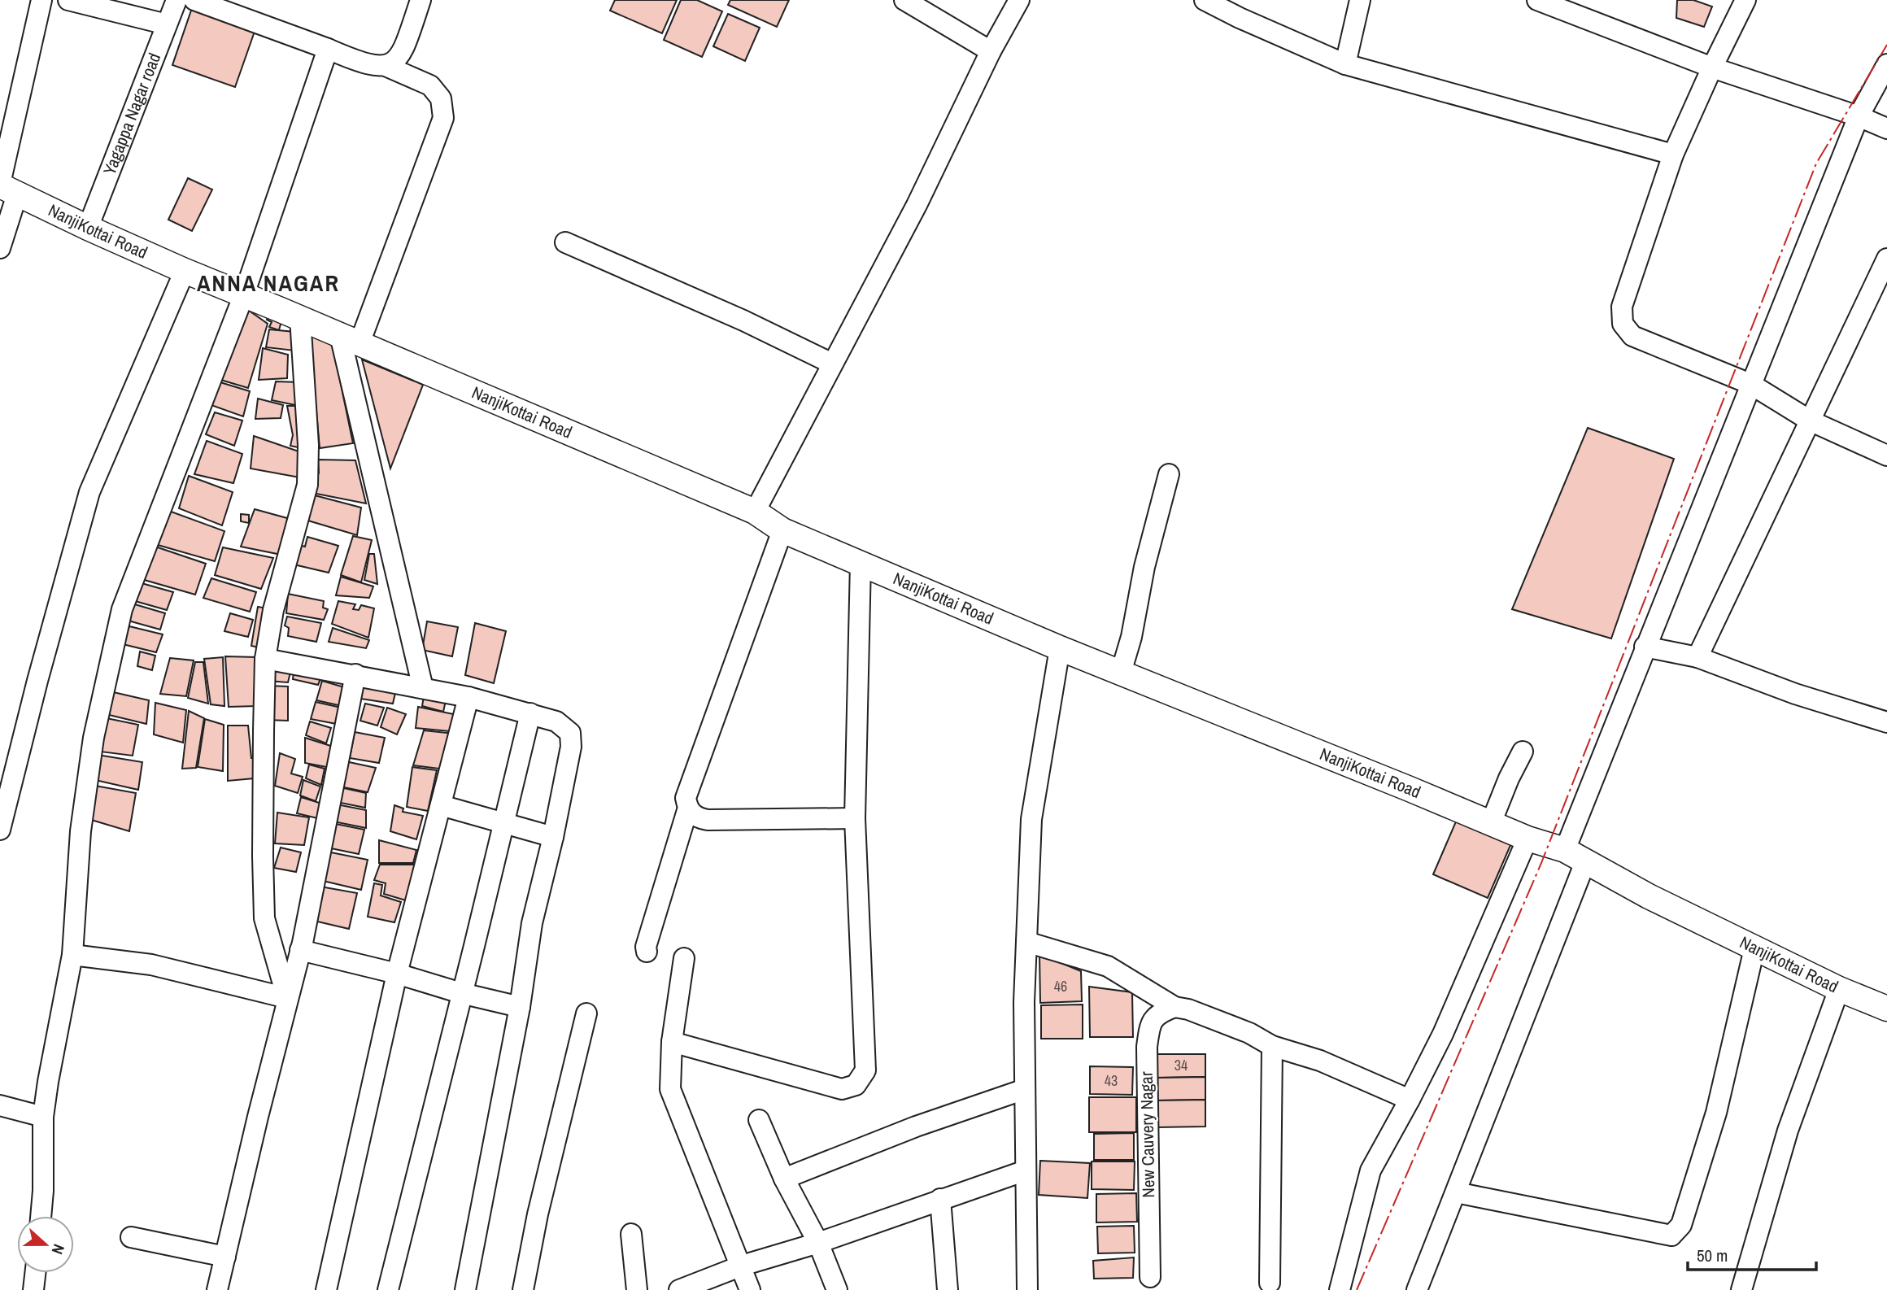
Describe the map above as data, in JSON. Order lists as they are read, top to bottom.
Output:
{
  "streets": {
    "main road": ["NanjiKottai Road"],
    "street": ["Yagappa Nagar road", "New Cauvery Nagar"]
  },
  "crossings": [
    ["Yagappa Nagar road", "NanjiKottai Road"]
  ],
  "districts": ["ANNA NAGAR"],
  "house_numbers": ["46", "34", "43"],
  "scale_bar": "50 m",
  "north": "right"
}
